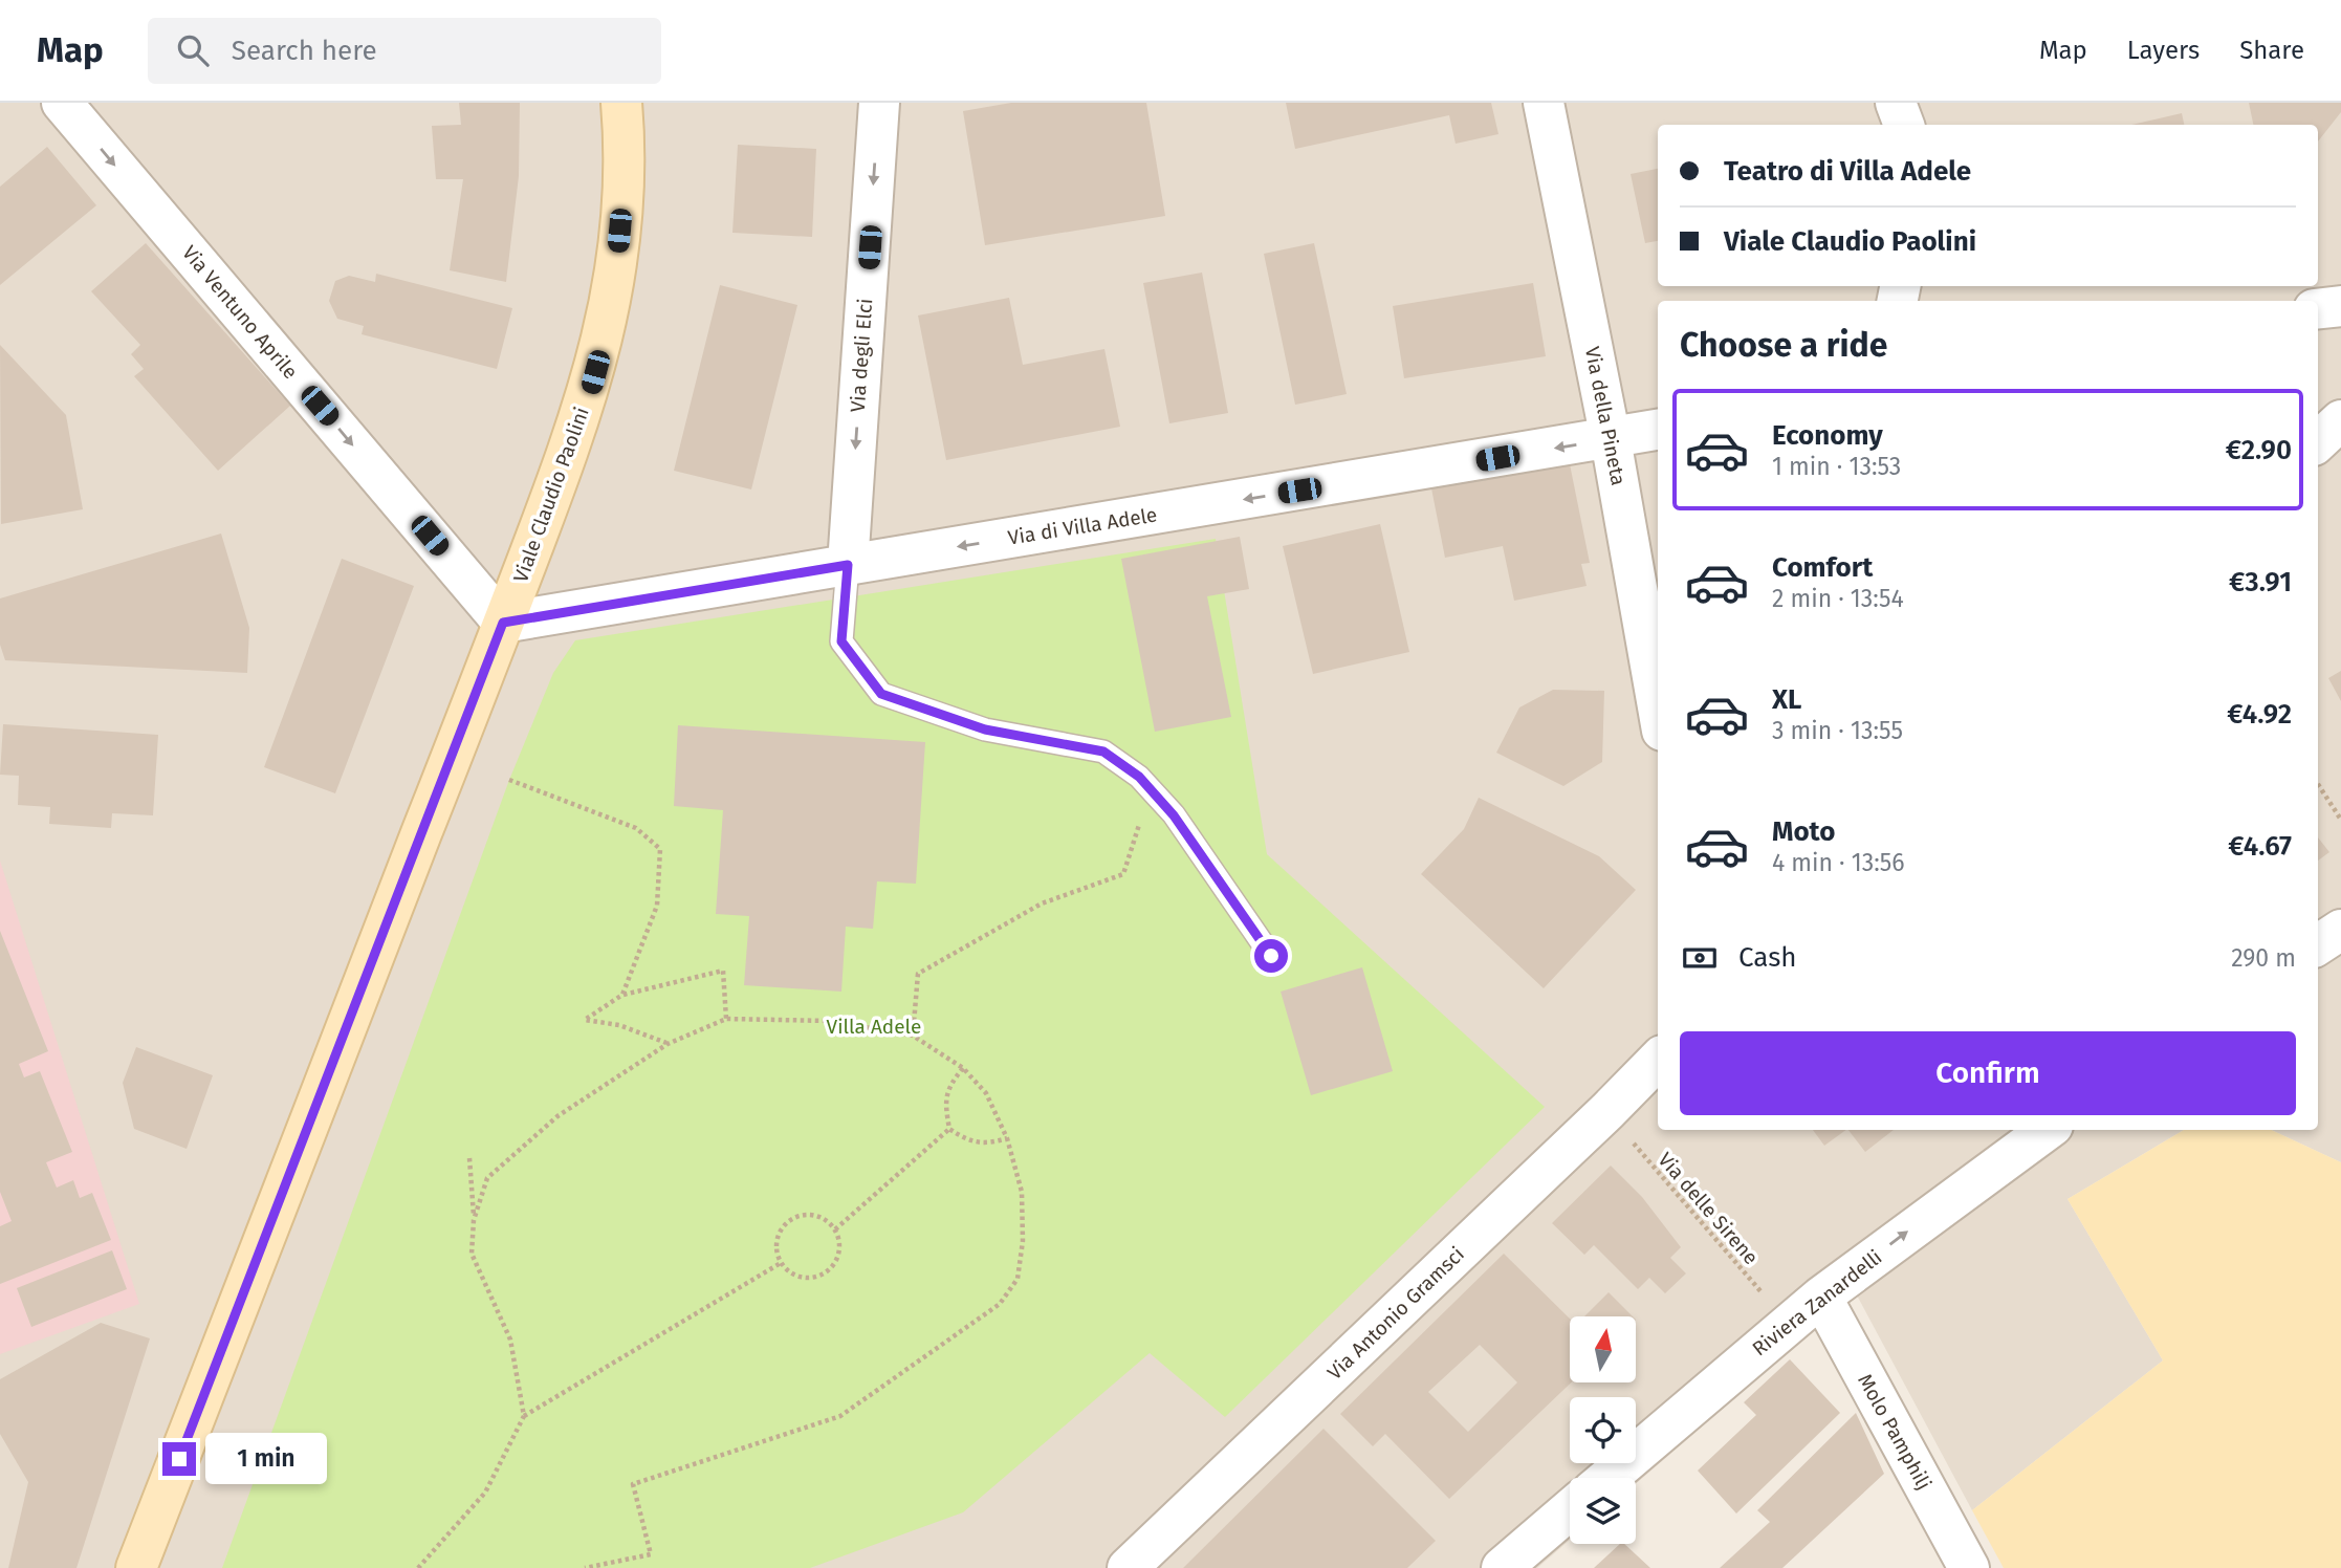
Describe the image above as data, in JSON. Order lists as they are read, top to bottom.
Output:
{
  "streets": {
    "street": [
      "Via Ventuno Aprile",
      "Via degli Elci",
      "Via della Pineta",
      "Viale Claudio Paolini",
      "Via di Villa Adele",
      "Riviera Zanardelli",
      "Via Antonio Gramsci",
      "Molo Pamphilj"
    ],
    "path": ["Via delle Sirene"]
  },
  "crossings": [
    ["Via Ventuno Aprile", "Viale Claudio Paolini"],
    ["Via Ventuno Aprile", "Via di Villa Adele"],
    ["Via degli Elci", "Via di Villa Adele"],
    ["Via della Pineta", "Via di Villa Adele"],
    ["Viale Claudio Paolini", "Via di Villa Adele"],
    ["Via delle Sirene", "Riviera Zanardelli"],
    ["Via delle Sirene", "Via Antonio Gramsci"],
    ["Riviera Zanardelli", "Molo Pamphilj"]
  ],
  "one_way": [
    "Via Ventuno Aprile",
    "Via degli Elci",
    "Via di Villa Adele",
    "Riviera Zanardelli"
  ],
  "parks": ["Villa Adele"],
  "north": "top",
  "page": {
    "header": "Map",
    "search": "Search here",
    "nav": ["Map", "Layers", "Share"],
    "banner": ["Teatro di Villa Adele", "Viale Claudio Paolini"],
    "heading": "Choose a ride",
    "list": [
      {
        "name": "Economy",
        "note": "1 min · 13:53",
        "value": "€2.90"
      },
      {
        "name": "Comfort",
        "note": "2 min · 13:54",
        "value": "€3.91"
      },
      {
        "name": "XL",
        "note": "3 min · 13:55",
        "value": "€4.92"
      },
      {
        "name": "Moto",
        "note": "4 min · 13:56",
        "value": "€4.67"
      }
    ],
    "pay": ["Cash", "290 m"],
    "buttons": "Confirm",
    "bubble": "1 min"
  }
}
